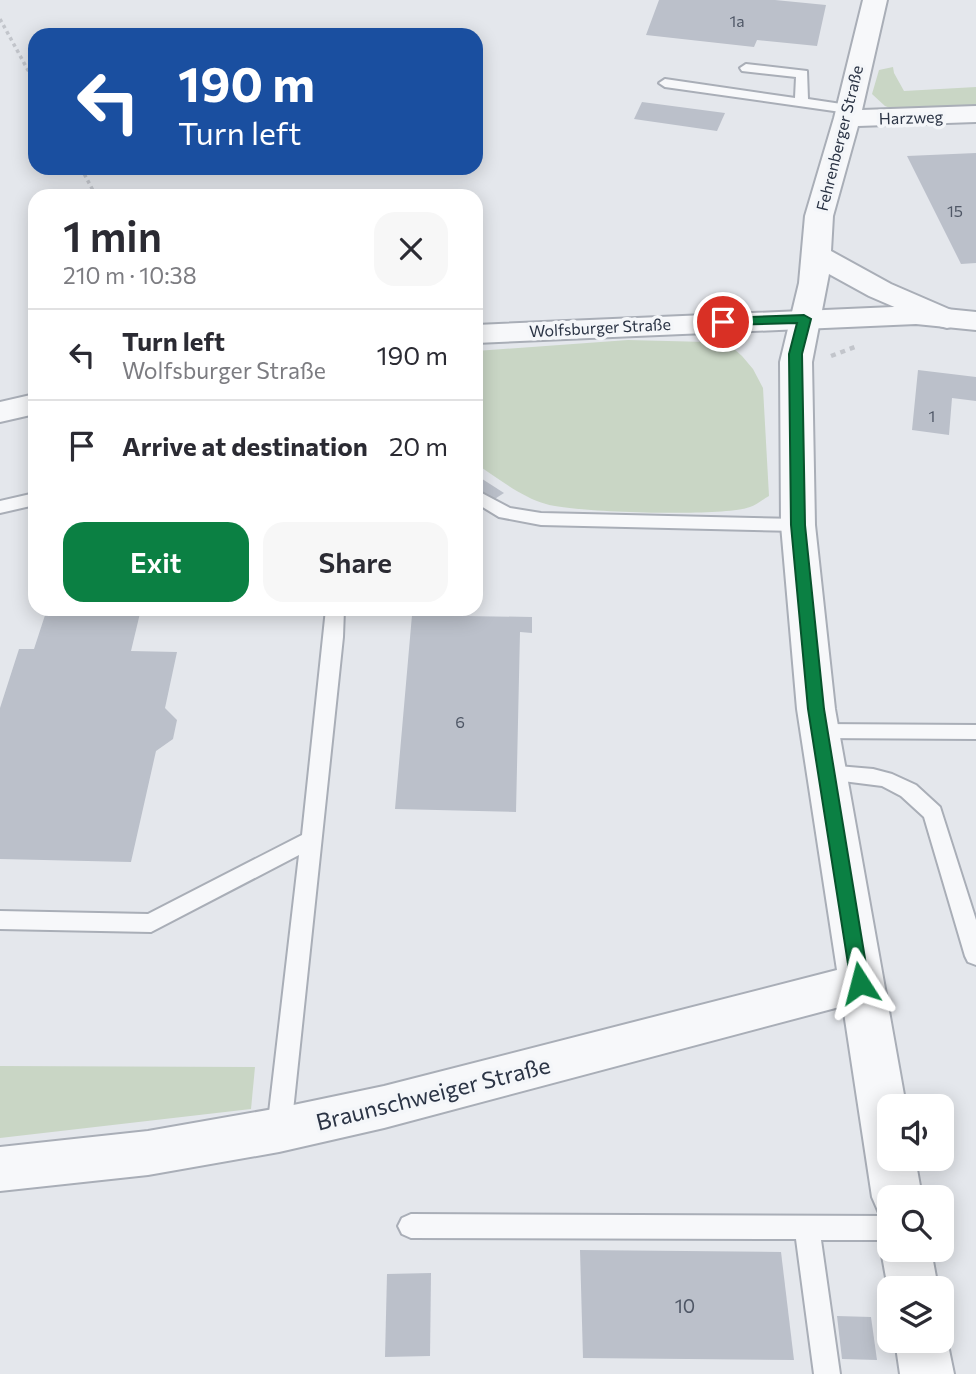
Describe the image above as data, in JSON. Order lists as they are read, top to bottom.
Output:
{
  "streets": {
    "street": [
      "Harzweg",
      "Fehrenberger Straße",
      "Wolfsburger Straße",
      "Braunschweiger Straße"
    ]
  },
  "crossings": [
    ["Harzweg", "Fehrenberger Straße"],
    ["Fehrenberger Straße", "Wolfsburger Straße"],
    ["Fehrenberger Straße", "Braunschweiger Straße"]
  ],
  "house_numbers": [
    "1a",
    "15",
    "1",
    "6",
    "10"
  ],
  "page": {
    "turn": ["190 m", "Turn left"],
    "heading": ["1 min", "210 m · 10:38"],
    "list": [
      {
        "name": "Turn left",
        "note": "Wolfsburger Straße",
        "value": "190 m"
      },
      {
        "name": "Arrive at destination",
        "value": "20 m"
      }
    ],
    "buttons": ["Exit", "Share"]
  }
}
